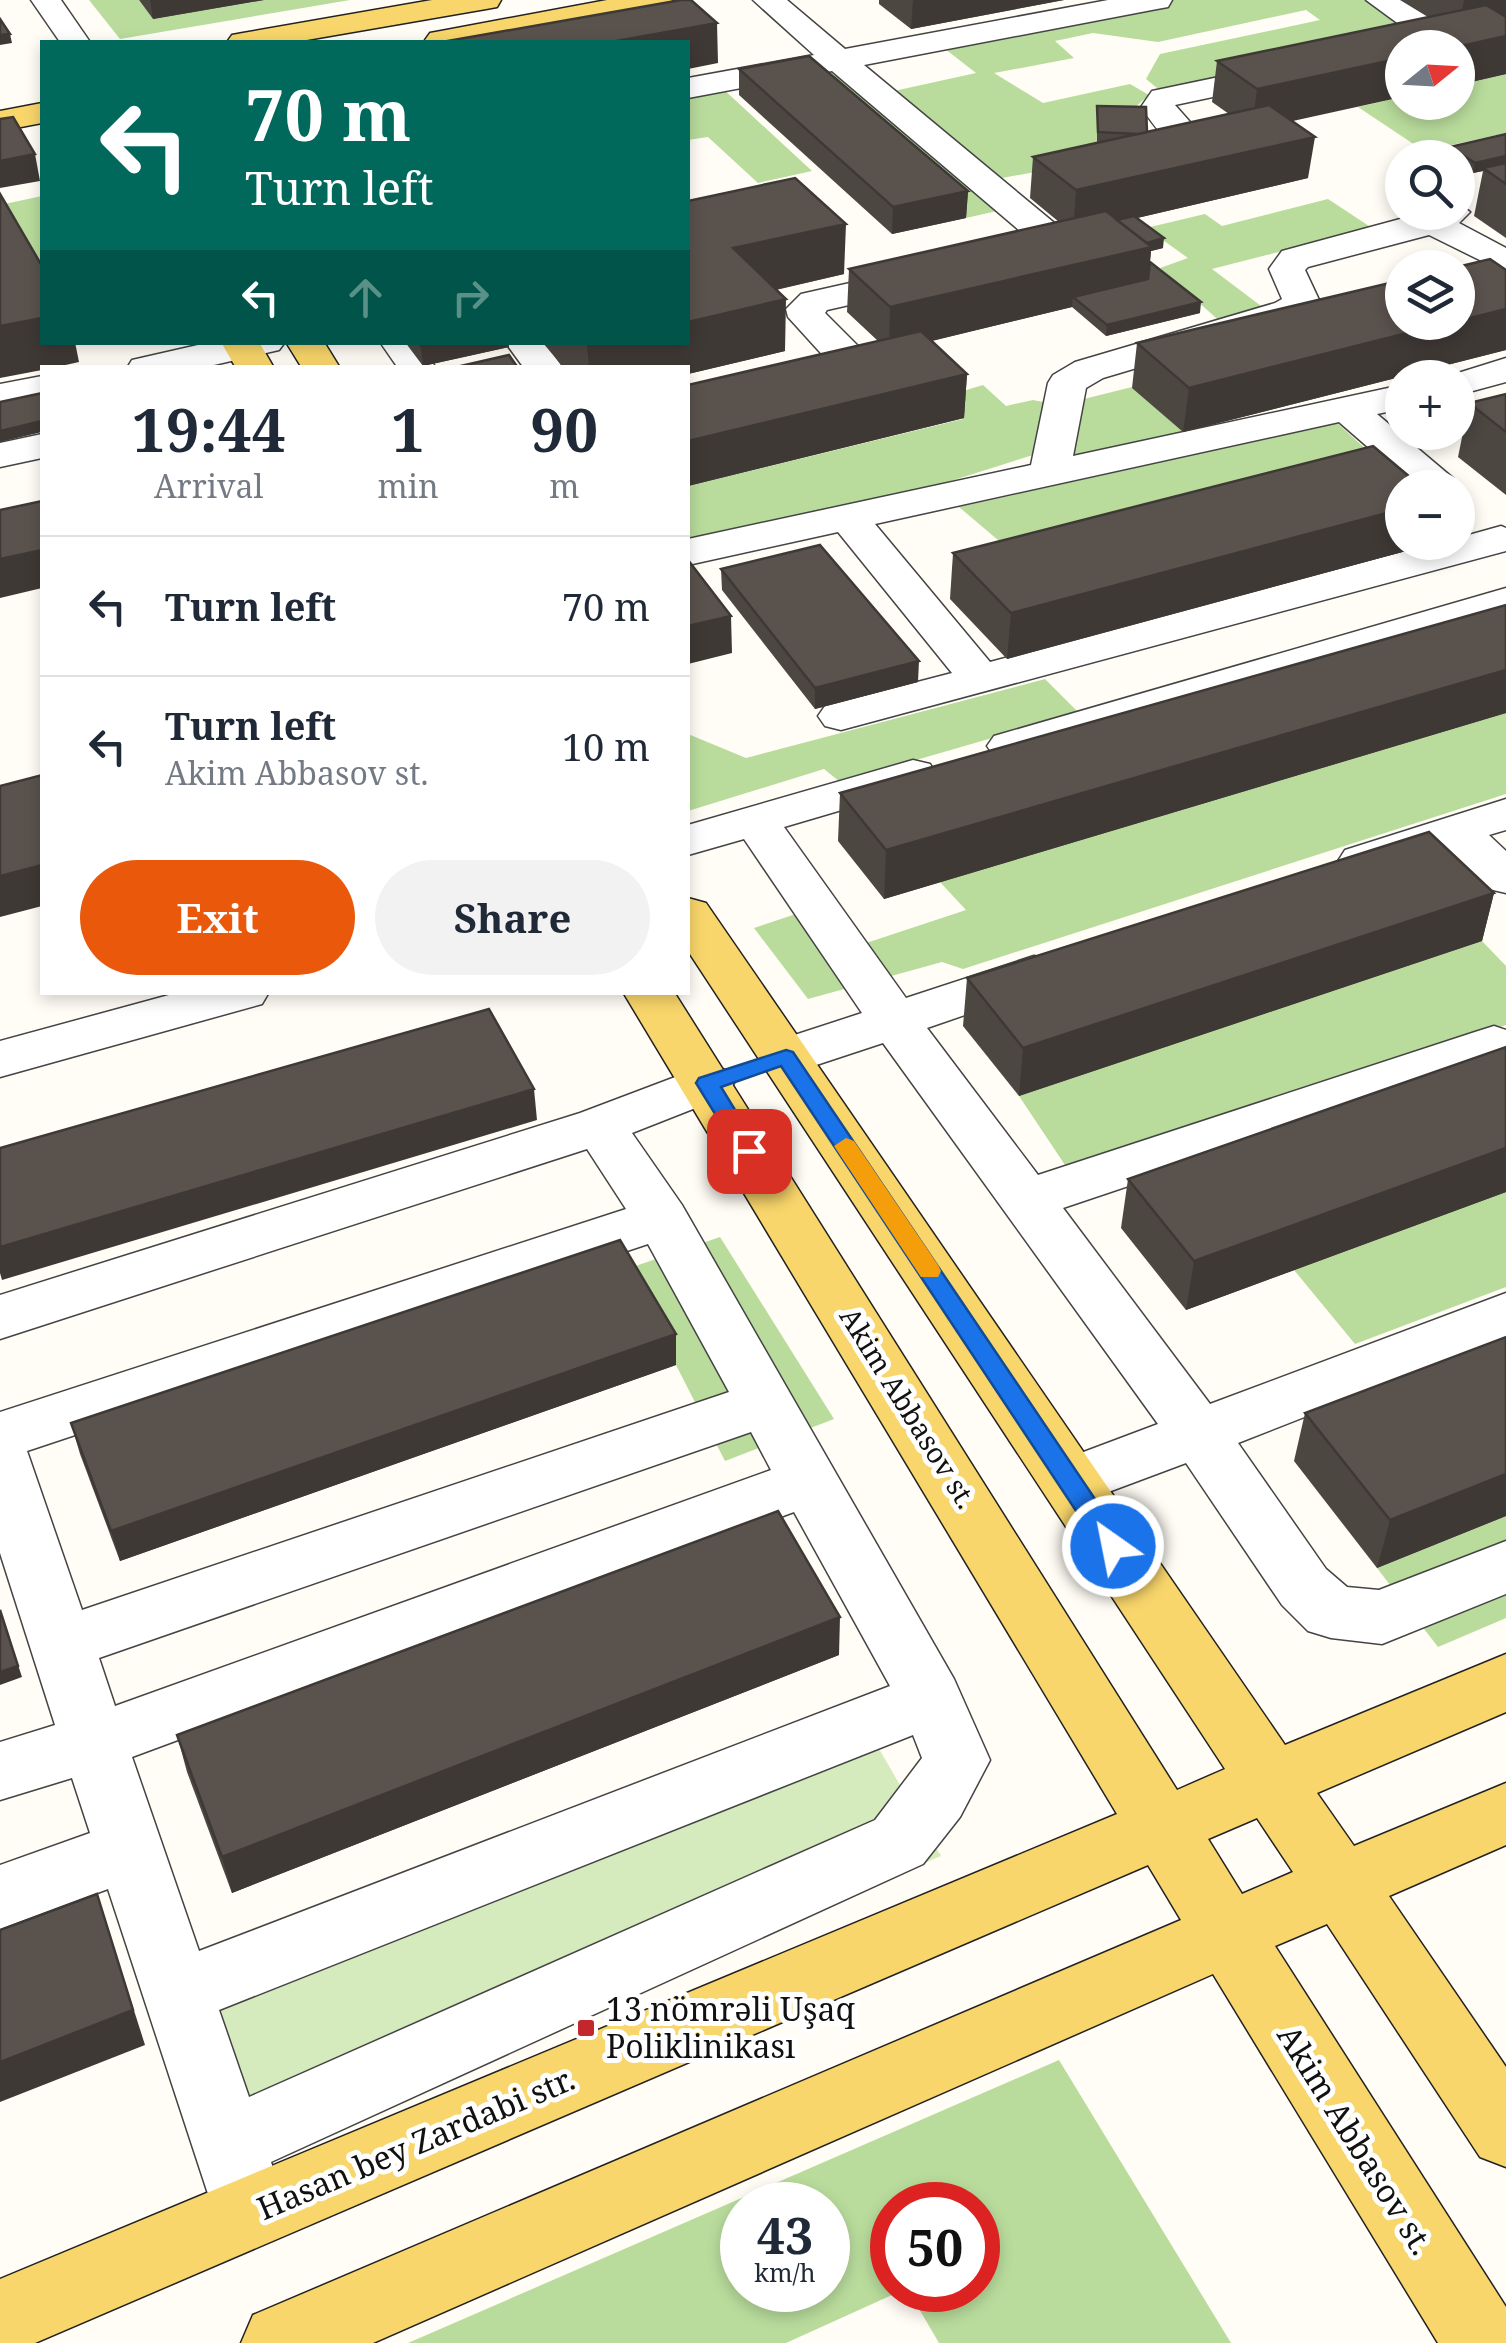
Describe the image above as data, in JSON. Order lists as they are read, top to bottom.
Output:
{
  "streets": {
    "main road": ["Akim Abbasov st.", "Hasan bey Zardabi str."]
  },
  "crossings": [
    ["Akim Abbasov st.", "Hasan bey Zardabi str."]
  ],
  "places": {
    "transit": ["13 nömrəli Uşaq Poliklinikası"]
  },
  "north": "right",
  "page": {
    "map_buttons": ["+", "−"],
    "turn": ["70 m", "Turn left"],
    "eta": [
      "19:44",
      "Arrival",
      "1",
      "min",
      "90",
      "m"
    ],
    "list": [
      {
        "name": "Turn left",
        "value": "70 m"
      },
      {
        "name": "Turn left",
        "note": "Akim Abbasov st.",
        "value": "10 m"
      }
    ],
    "buttons": ["Exit", "Share"],
    "speed": "43 km/h",
    "limit": "50"
  }
}
